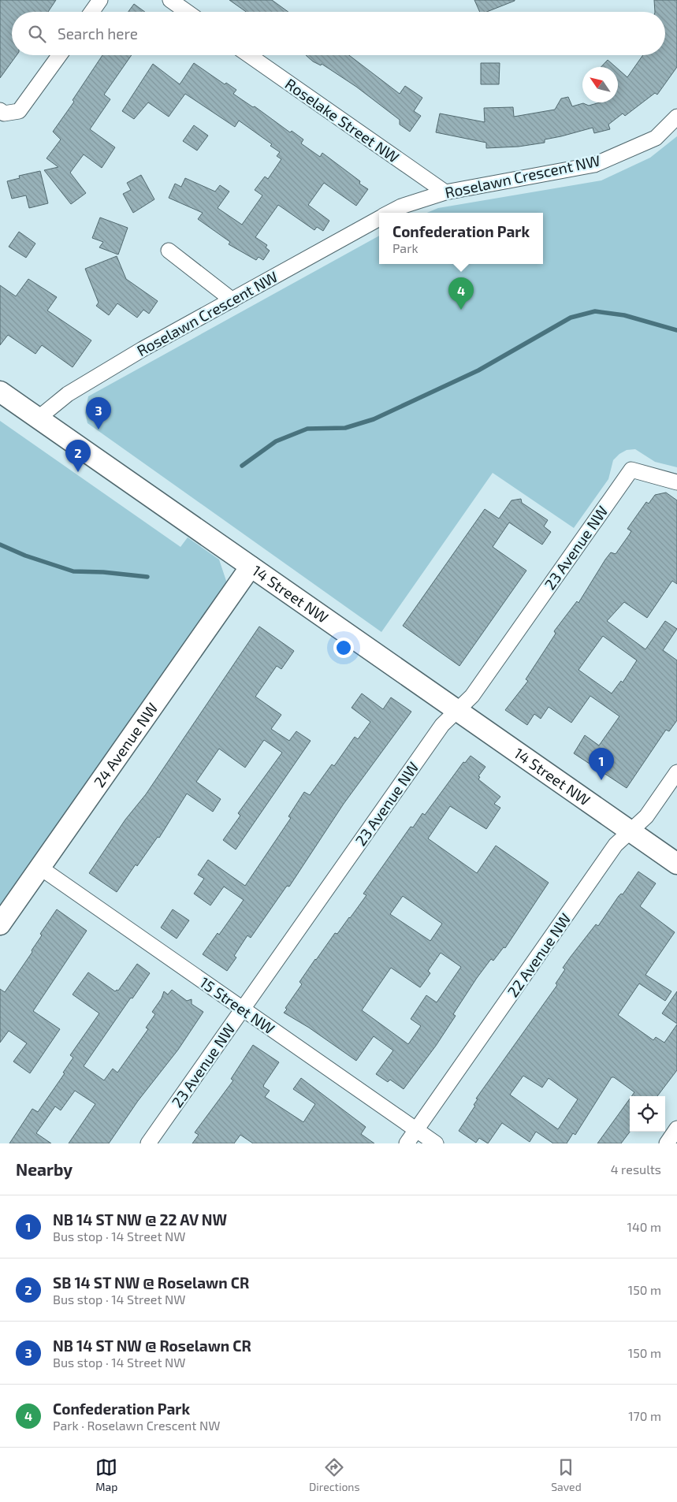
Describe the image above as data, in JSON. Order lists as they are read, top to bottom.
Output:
{
  "streets": {
    "main road": ["14 Street NW", "24 Avenue NW"],
    "street": [
      "Roselake Street NW",
      "Roselawn Crescent NW",
      "23 Avenue NW",
      "22 Avenue NW",
      "15 Street NW"
    ]
  },
  "crossings": [
    ["Roselake Street NW", "Roselawn Crescent NW"],
    ["Roselawn Crescent NW", "14 Street NW"],
    ["23 Avenue NW", "14 Street NW"],
    ["23 Avenue NW", "15 Street NW"],
    ["14 Street NW", "24 Avenue NW"],
    ["14 Street NW", "22 Avenue NW"],
    ["24 Avenue NW", "15 Street NW"],
    ["22 Avenue NW", "15 Street NW"]
  ],
  "north": "top left",
  "page": {
    "search": "Search here",
    "popup": ["Confederation Park", "Park"],
    "pins": [
      "4",
      "3",
      "2",
      "1"
    ],
    "heading": ["Nearby", "4 results"],
    "list": [
      {
        "mark": "1",
        "name": "NB 14 ST NW @ 22 AV NW",
        "note": "Bus stop · 14 Street NW",
        "value": "140 m"
      },
      {
        "mark": "2",
        "name": "SB 14 ST NW @ Roselawn CR",
        "note": "Bus stop · 14 Street NW",
        "value": "150 m"
      },
      {
        "mark": "3",
        "name": "NB 14 ST NW @ Roselawn CR",
        "note": "Bus stop · 14 Street NW",
        "value": "150 m"
      },
      {
        "mark": "4",
        "name": "Confederation Park",
        "note": "Park · Roselawn Crescent NW",
        "value": "170 m"
      }
    ],
    "nav": ["Map", "Directions", "Saved"]
  }
}
